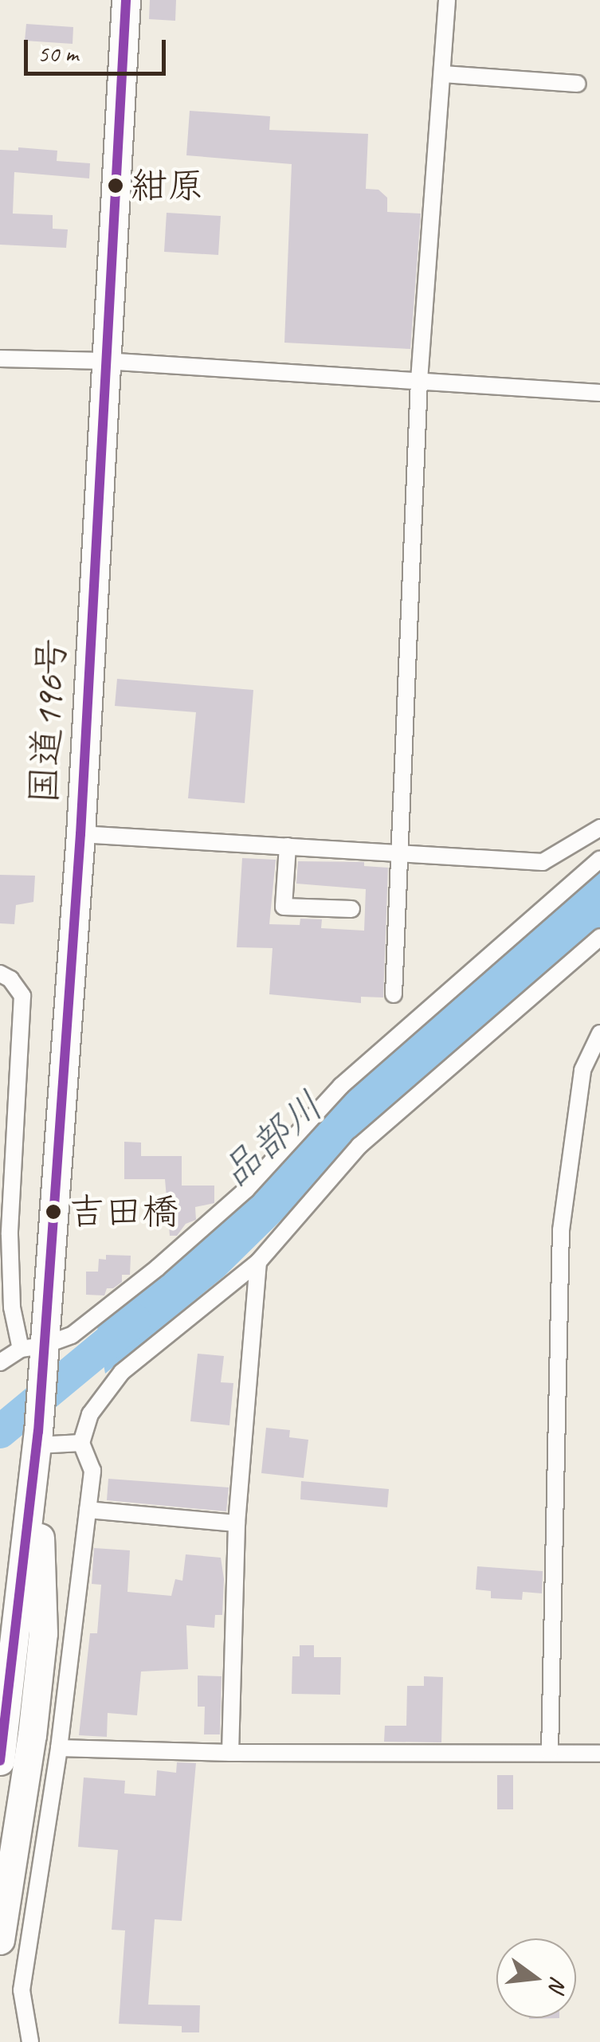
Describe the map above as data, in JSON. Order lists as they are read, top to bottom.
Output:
{
  "streets": {
    "highway": ["国道196号"]
  },
  "water": ["品部川"],
  "places": ["紺原", "吉田橋"],
  "scale_bar": "50 m",
  "north": "right"
}
